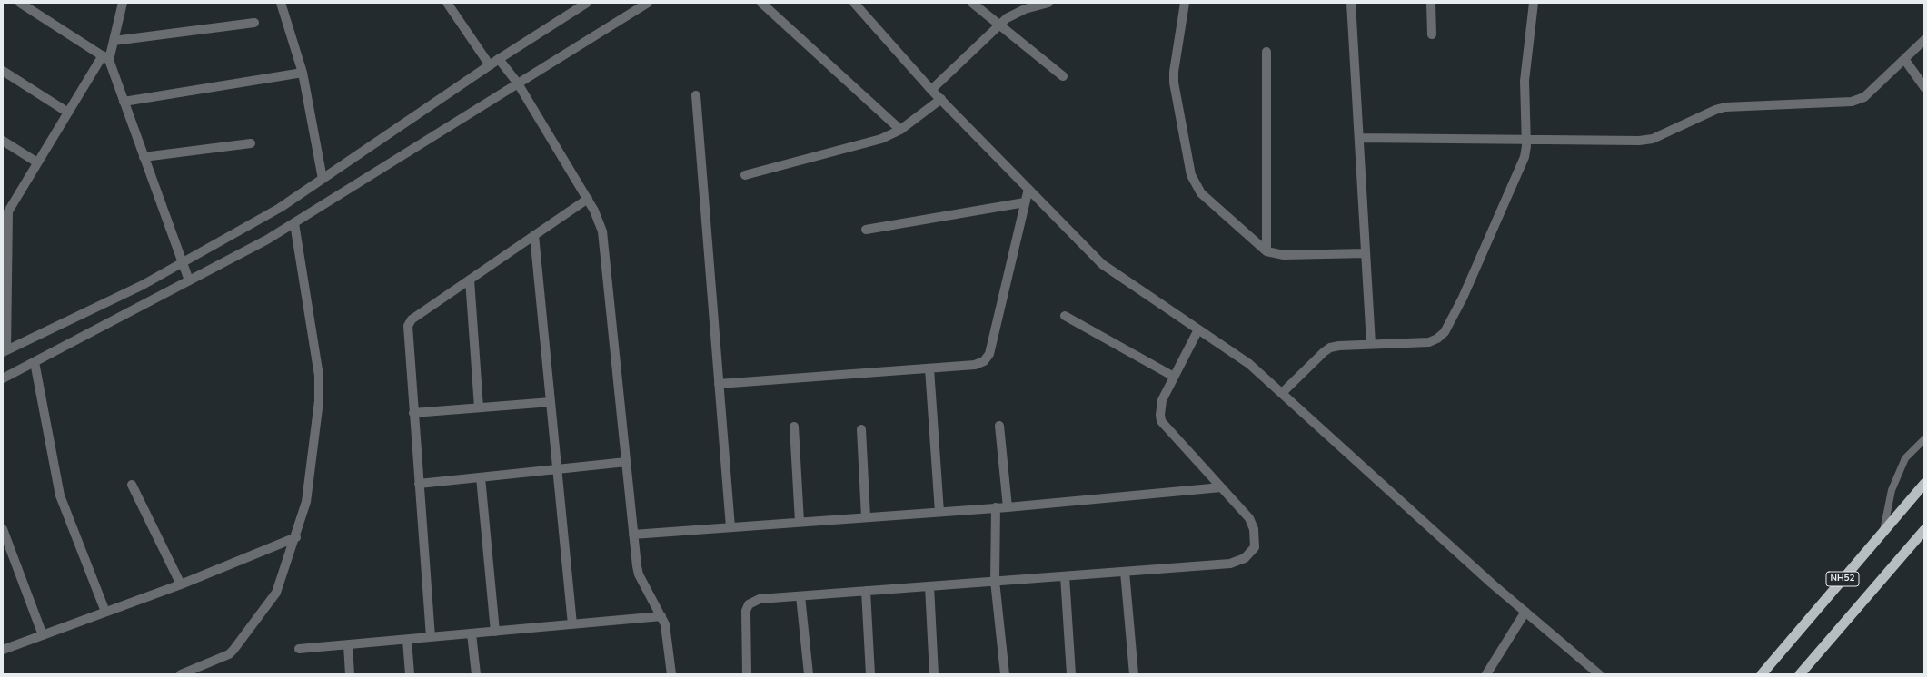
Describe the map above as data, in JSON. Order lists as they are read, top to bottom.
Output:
{
  "streets": {
    "highway": ["NH52"]
  }
}
